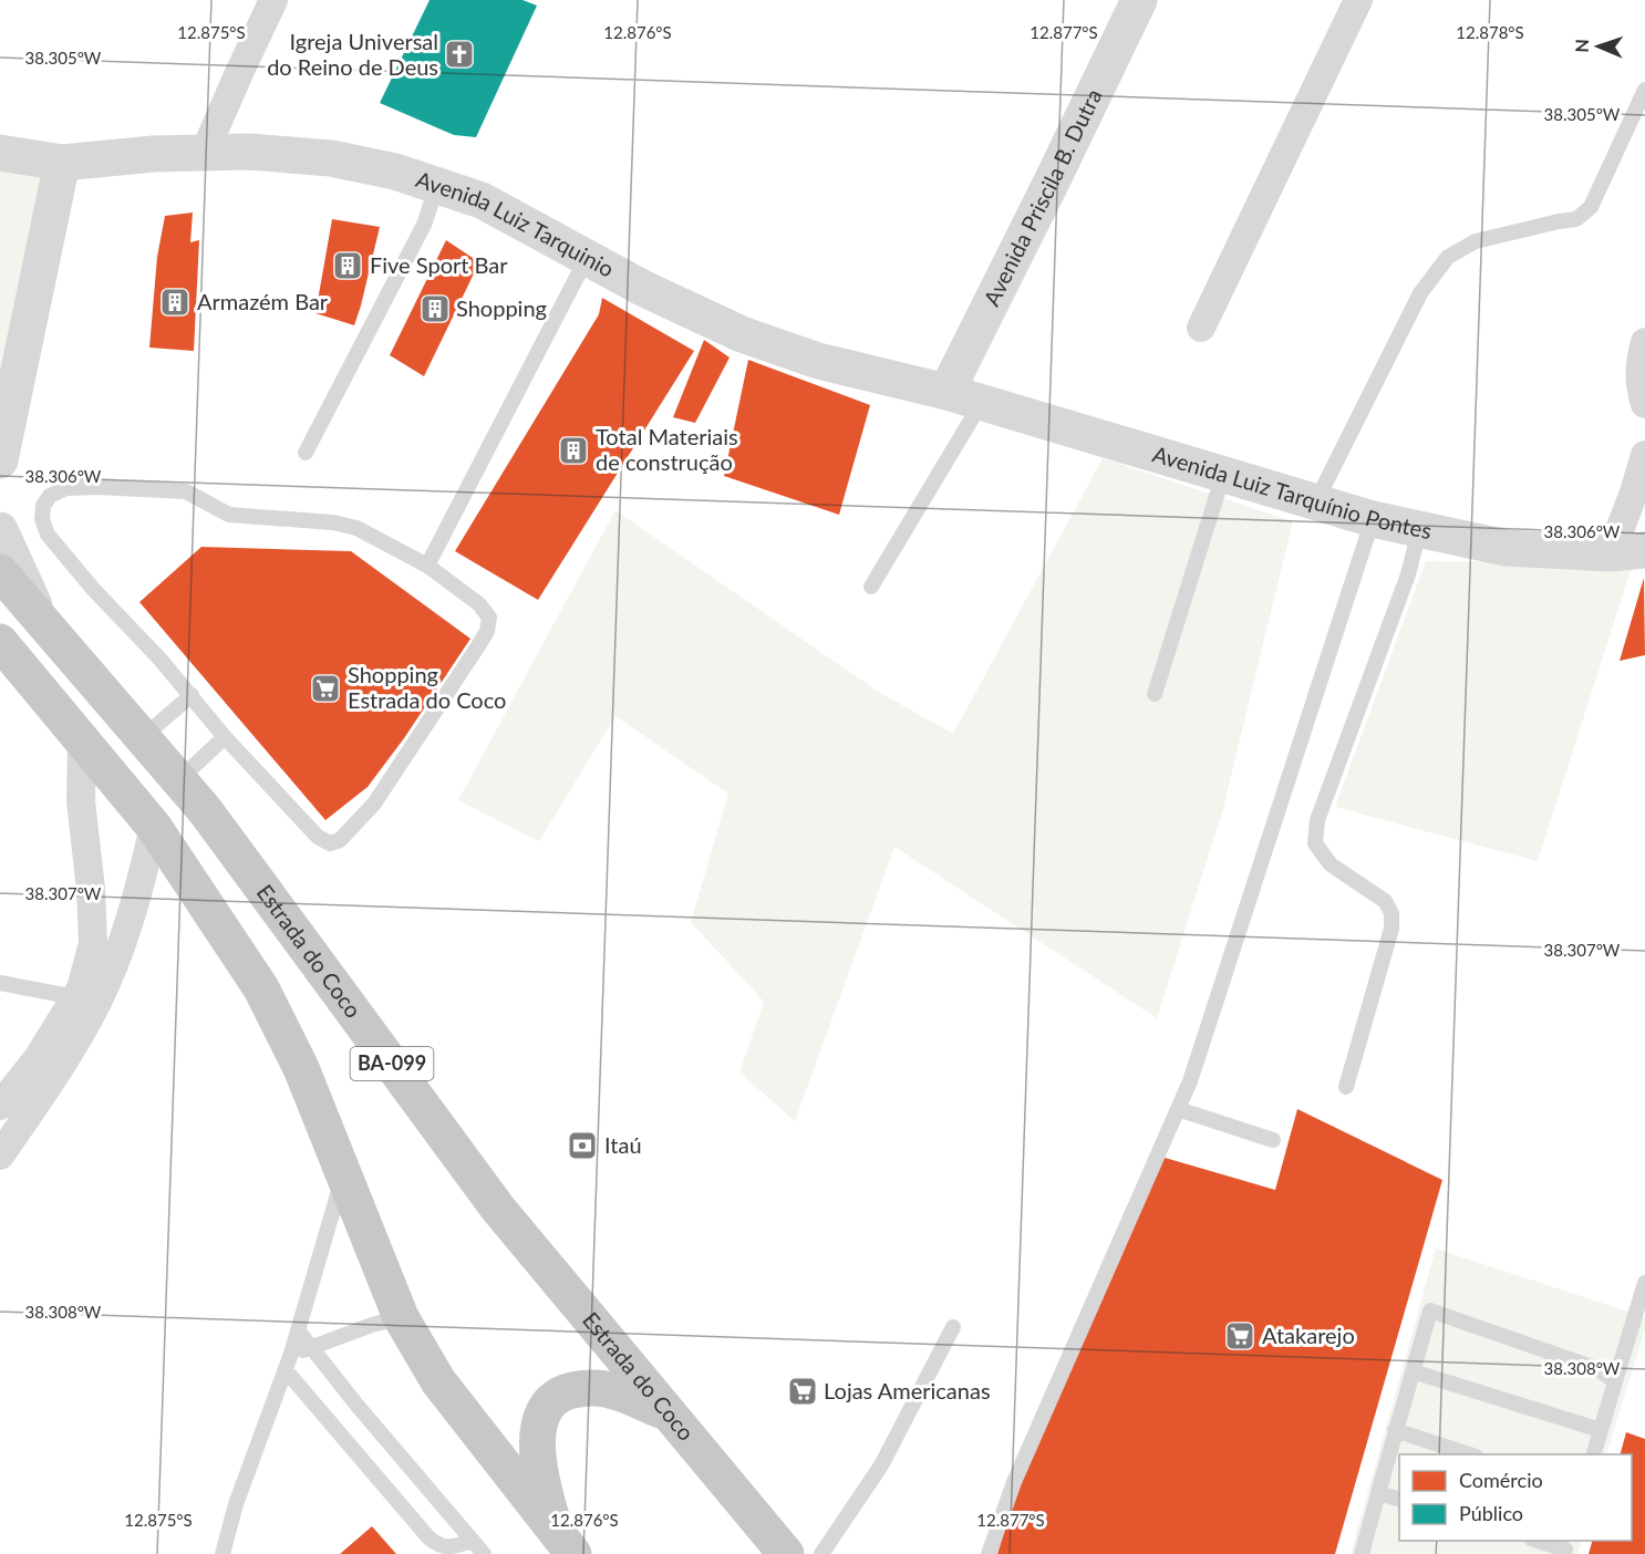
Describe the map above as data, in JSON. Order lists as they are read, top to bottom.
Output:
{
  "streets": {
    "highway": ["Estrada do Coco", "BA-099"],
    "street": ["Avenida Priscila B. Dutra", "Avenida Luiz Tarquinio", "Avenida Luiz Tarquínio Pontes"]
  },
  "crossings": [
    ["Avenida Priscila B. Dutra", "Avenida Luiz Tarquinio"],
    ["Avenida Priscila B. Dutra", "Avenida Luiz Tarquínio Pontes"],
    ["Avenida Luiz Tarquinio", "Avenida Luiz Tarquínio Pontes"]
  ],
  "places": {
    "church": ["Igreja Universal do Reino de Deus"],
    "building": [
      "Five Sport Bar",
      "Armazém Bar",
      "Shopping",
      "Total Materiais de construção"
    ],
    "supermarket": ["Shopping Estrada do Coco", "Atakarejo", "Lojas Americanas"],
    "bank": ["Itaú"]
  },
  "legend": ["Comércio", "Público"],
  "north": "left",
  "coordinates": [
    "12.875°S",
    "12.876°S",
    "12.877°S",
    "12.878°S",
    "38.305°W",
    "38.306°W",
    "38.307°W",
    "38.308°W"
  ]
}
